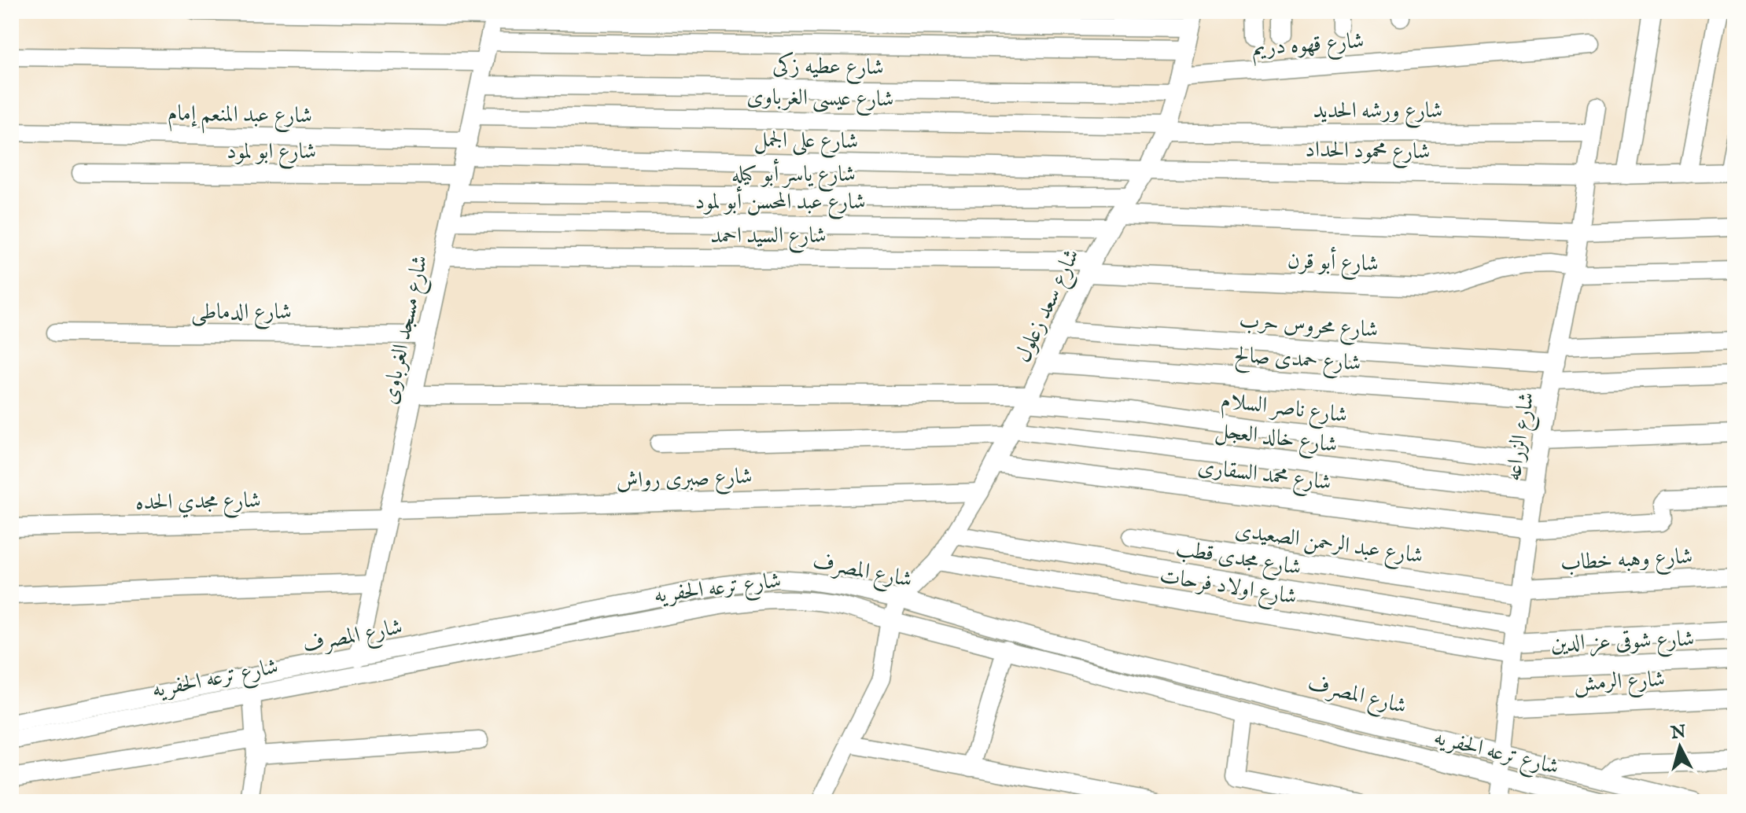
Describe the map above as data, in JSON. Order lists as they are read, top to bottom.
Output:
{
  "streets": {
    "street": [
      "شارع قهوه دريم",
      "شارع عطيه زكى",
      "شارع عيسى الغرباوى",
      "شارع ورشه الحديد",
      "شارع عبد المنعم إمام",
      "شارع على الجمل",
      "شارع محمود الحداد",
      "شارع ابو لمود",
      "شارع ياسر أبو كيله",
      "شارع عبد المحسن أبو لمود",
      "شارع السيد احمد",
      "شارع أبو قرن",
      "شارع سعد زعلول",
      "شارع الدماطى",
      "شارع محروس حرب",
      "شارع مسجد الغرباوى",
      "شارع حمدى صالح",
      "شارع ناصر السلام",
      "شارع خالد العجل",
      "شارع الزراعه",
      "شارع محمد السقارى",
      "شارع صبرى رواش",
      "شارع مجدي الحده",
      "شارع عبد الرحمن الصعيدى",
      "شارع مجدى قطب",
      "شارع وهبه خطاب",
      "شارع المصرف",
      "شارع اولاد فرحات",
      "شارع ترعه الحفريه",
      "شارع شوقى عز الدين",
      "شارع الرمش"
    ]
  },
  "crossings": [
    ["شارع قهوه دريم", "شارع عطيه زكى"],
    ["شارع قهوه دريم", "شارع سعد زعلول"],
    ["شارع عطيه زكى", "شارع سعد زعلول"],
    ["شارع عطيه زكى", "شارع مسجد الغرباوى"],
    ["شارع عيسى الغرباوى", "شارع ورشه الحديد"],
    ["شارع عيسى الغرباوى", "شارع سعد زعلول"],
    ["شارع عيسى الغرباوى", "شارع مسجد الغرباوى"],
    ["شارع ورشه الحديد", "شارع سعد زعلول"],
    ["شارع ورشه الحديد", "شارع الزراعه"],
    ["شارع عبد المنعم إمام", "شارع على الجمل"],
    ["شارع عبد المنعم إمام", "شارع مسجد الغرباوى"],
    ["شارع على الجمل", "شارع محمود الحداد"],
    ["شارع على الجمل", "شارع سعد زعلول"],
    ["شارع على الجمل", "شارع مسجد الغرباوى"],
    ["شارع محمود الحداد", "شارع سعد زعلول"],
    ["شارع محمود الحداد", "شارع الزراعه"],
    ["شارع ابو لمود", "شارع مسجد الغرباوى"],
    ["شارع ياسر أبو كيله", "شارع سعد زعلول"],
    ["شارع ياسر أبو كيله", "شارع مسجد الغرباوى"],
    ["شارع عبد المحسن أبو لمود", "شارع سعد زعلول"],
    ["شارع عبد المحسن أبو لمود", "شارع مسجد الغرباوى"],
    ["شارع عبد المحسن أبو لمود", "شارع الزراعه"],
    ["شارع السيد احمد", "شارع أبو قرن"],
    ["شارع السيد احمد", "شارع سعد زعلول"],
    ["شارع السيد احمد", "شارع مسجد الغرباوى"],
    ["شارع أبو قرن", "شارع سعد زعلول"],
    ["شارع أبو قرن", "شارع الزراعه"],
    ["شارع سعد زعلول", "شارع محروس حرب"],
    ["شارع سعد زعلول", "شارع حمدى صالح"],
    ["شارع سعد زعلول", "شارع ناصر السلام"],
    ["شارع سعد زعلول", "شارع خالد العجل"],
    ["شارع سعد زعلول", "شارع محمد السقارى"],
    ["شارع سعد زعلول", "شارع صبرى رواش"],
    ["شارع سعد زعلول", "شارع مجدى قطب"],
    ["شارع سعد زعلول", "شارع المصرف"],
    ["شارع سعد زعلول", "شارع اولاد فرحات"],
    ["شارع الدماطى", "شارع مسجد الغرباوى"],
    ["شارع محروس حرب", "شارع الزراعه"],
    ["شارع مسجد الغرباوى", "شارع ناصر السلام"],
    ["شارع مسجد الغرباوى", "شارع صبرى رواش"],
    ["شارع مسجد الغرباوى", "شارع مجدي الحده"],
    ["شارع مسجد الغرباوى", "شارع المصرف"],
    ["شارع حمدى صالح", "شارع الزراعه"],
    ["شارع ناصر السلام", "شارع الزراعه"],
    ["شارع خالد العجل", "شارع الزراعه"],
    ["شارع الزراعه", "شارع محمد السقارى"],
    ["شارع الزراعه", "شارع عبد الرحمن الصعيدى"],
    ["شارع الزراعه", "شارع مجدى قطب"],
    ["شارع الزراعه", "شارع وهبه خطاب"],
    ["شارع الزراعه", "شارع المصرف"],
    ["شارع الزراعه", "شارع اولاد فرحات"],
    ["شارع الزراعه", "شارع ترعه الحفريه"],
    ["شارع الزراعه", "شارع شوقى عز الدين"],
    ["شارع الزراعه", "شارع الرمش"],
    ["شارع صبرى رواش", "شارع مجدي الحده"],
    ["شارع عبد الرحمن الصعيدى", "شارع وهبه خطاب"],
    ["شارع مجدى قطب", "شارع اولاد فرحات"],
    ["شارع مجدى قطب", "شارع شوقى عز الدين"],
    ["شارع اولاد فرحات", "شارع شوقى عز الدين"]
  ],
  "north": "top"
}
